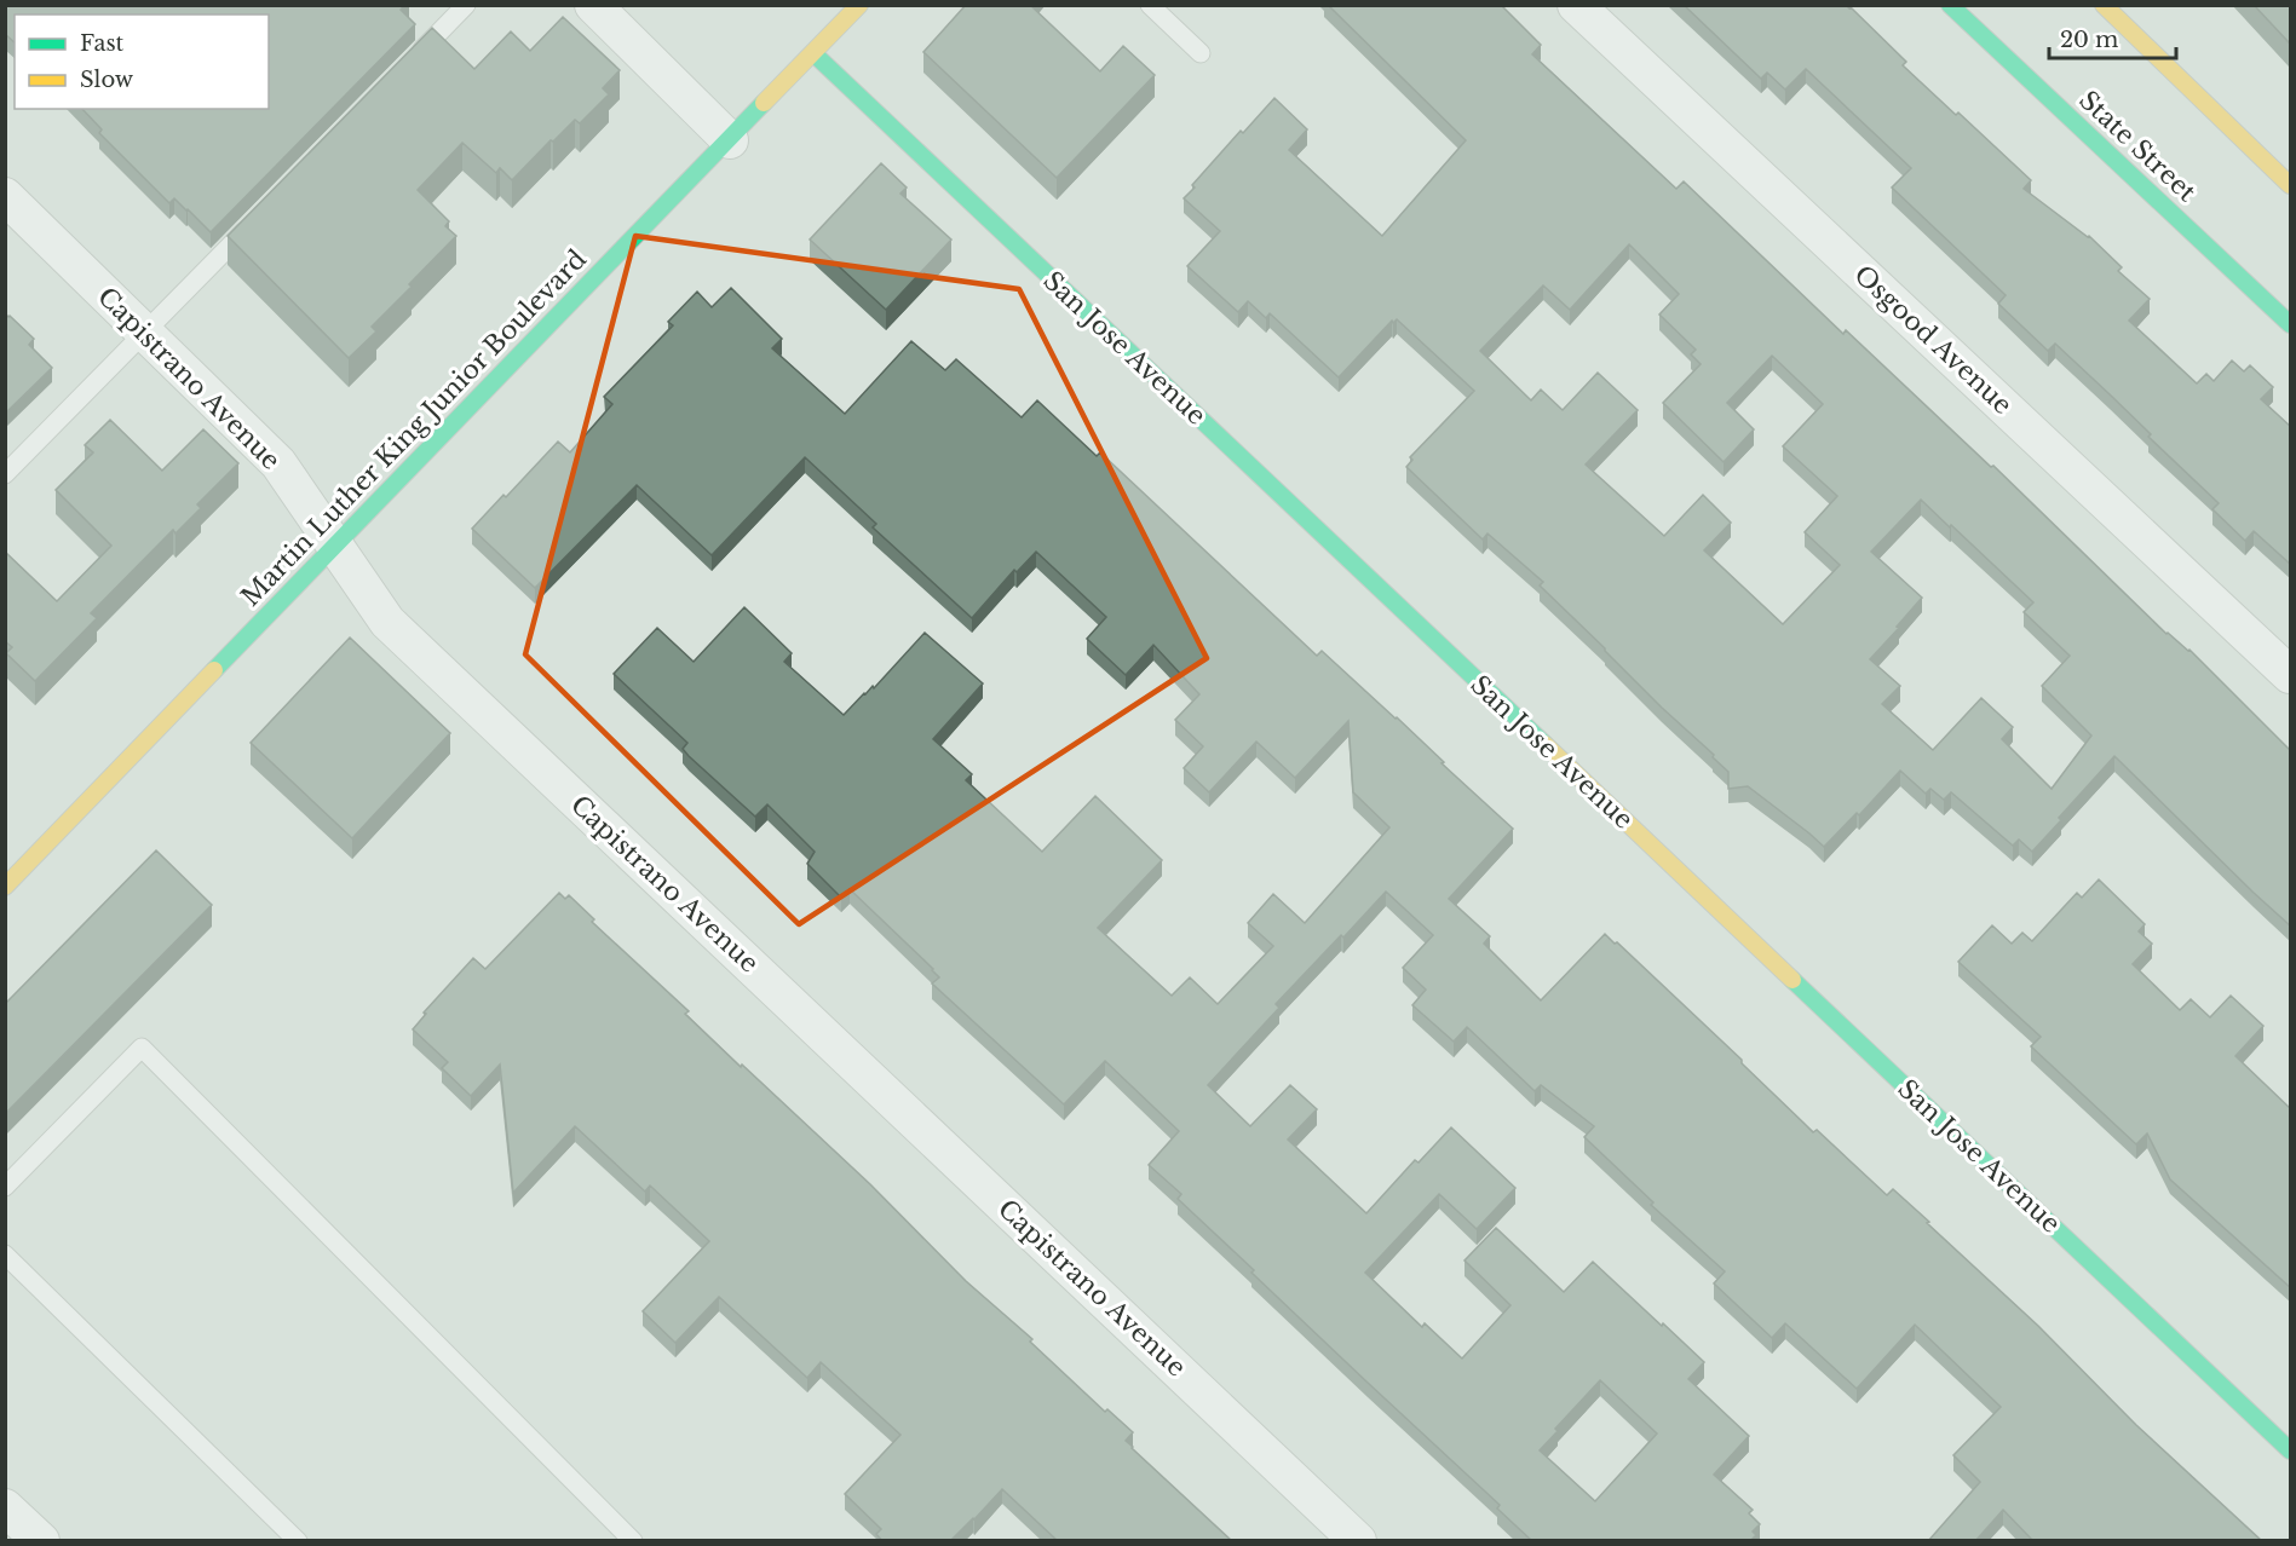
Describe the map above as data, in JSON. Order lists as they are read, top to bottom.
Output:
{
  "streets": {
    "street": [
      "State Street",
      "Osgood Avenue",
      "San Jose Avenue",
      "Capistrano Avenue",
      "Martin Luther King Junior Boulevard"
    ]
  },
  "crossings": [
    ["San Jose Avenue", "Martin Luther King Junior Boulevard"],
    ["Capistrano Avenue", "Martin Luther King Junior Boulevard"]
  ],
  "legend": ["Fast", "Slow"],
  "scale_bar": "20 m"
}
